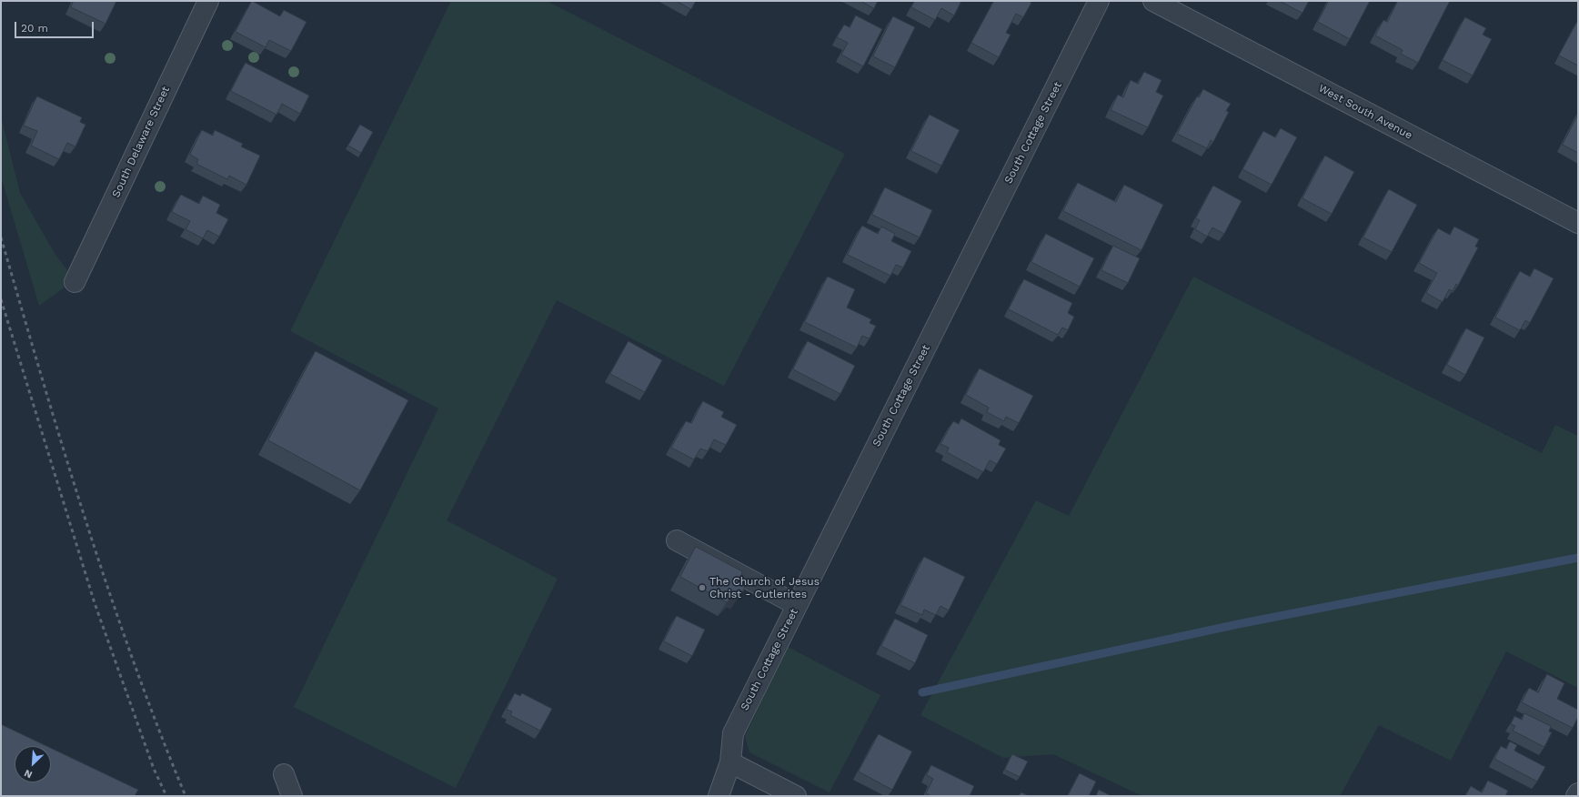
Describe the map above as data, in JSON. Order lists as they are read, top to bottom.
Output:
{
  "streets": {
    "street": ["West South Avenue", "South Cottage Street", "South Delaware Street"]
  },
  "places": ["The Church of Jesus Christ - Cutlerites"],
  "scale_bar": "20 m",
  "north": "bottom left"
}
